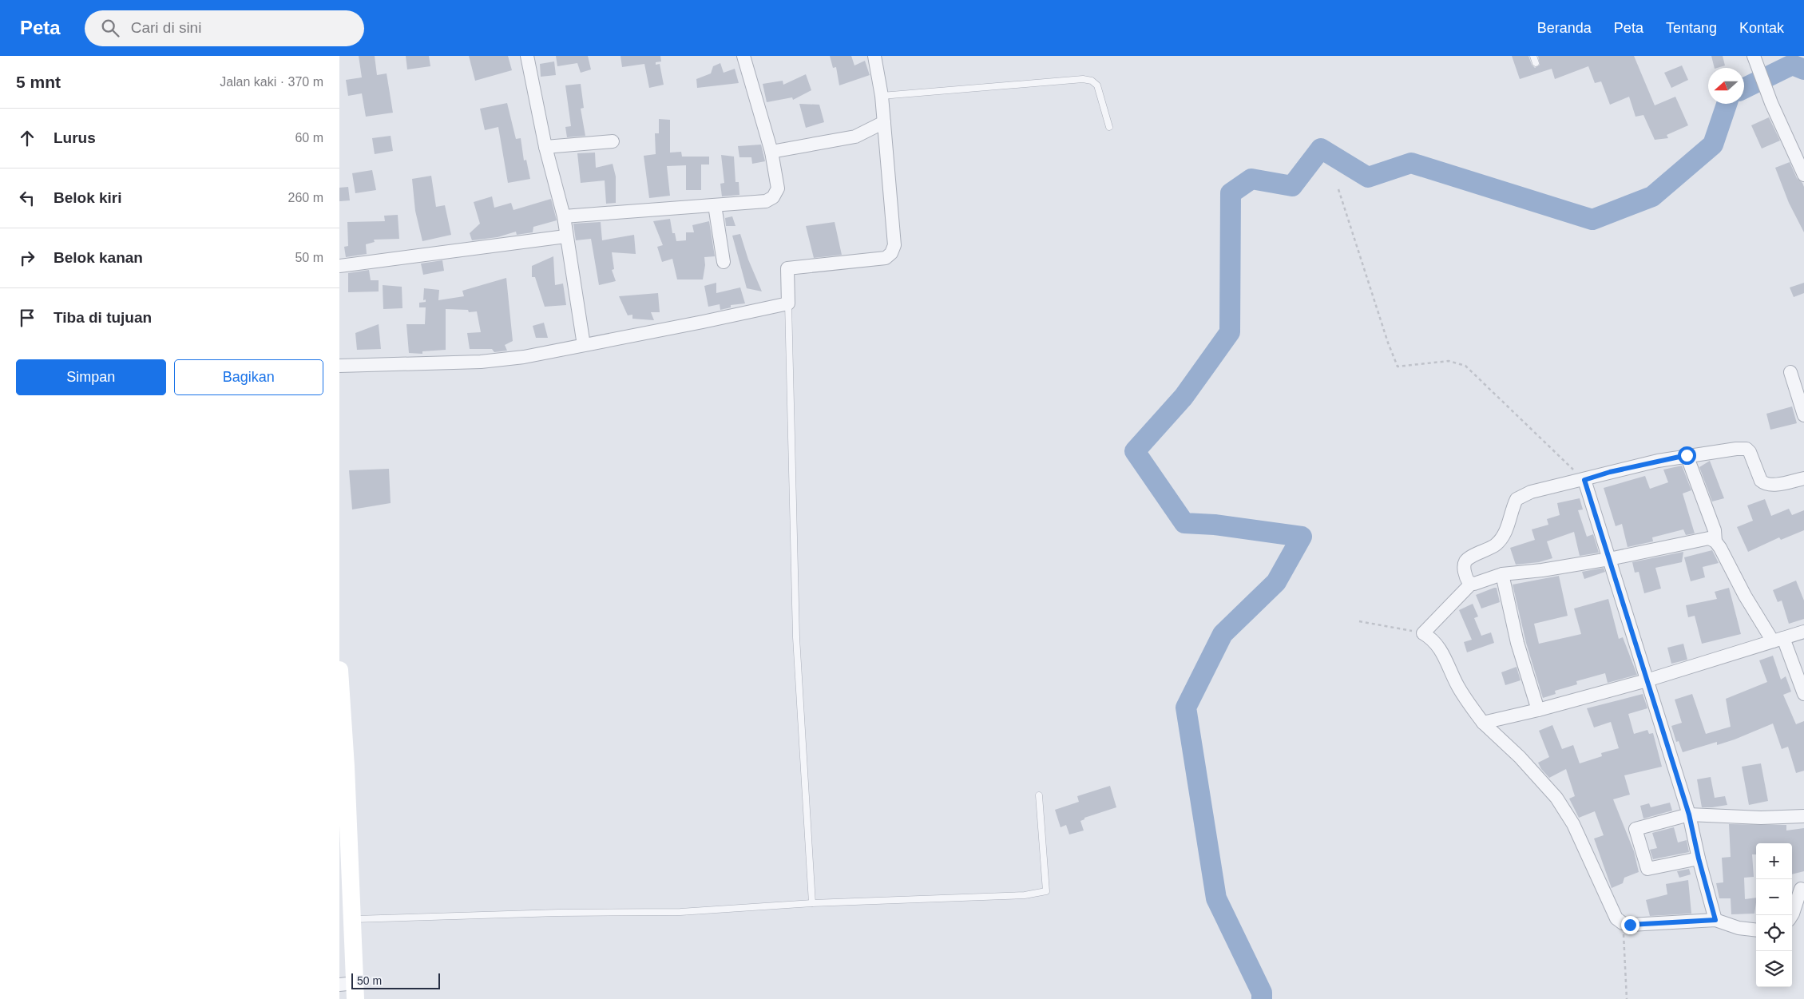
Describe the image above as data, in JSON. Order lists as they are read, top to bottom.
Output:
{
  "scale_bar": "50 m",
  "north": "left",
  "page": {
    "header": "Peta",
    "search": "Cari di sini",
    "nav": [
      "Beranda",
      "Peta",
      "Tentang",
      "Kontak"
    ],
    "heading": ["5 mnt", "Jalan kaki · 370 m"],
    "list": [
      ["Lurus", "60 m"],
      ["Belok kiri", "260 m"],
      ["Belok kanan", "50 m"],
      "Tiba di tujuan"
    ],
    "buttons": ["Simpan", "Bagikan"],
    "map_buttons": ["+", "−"],
    "scale": "50 m"
  }
}
